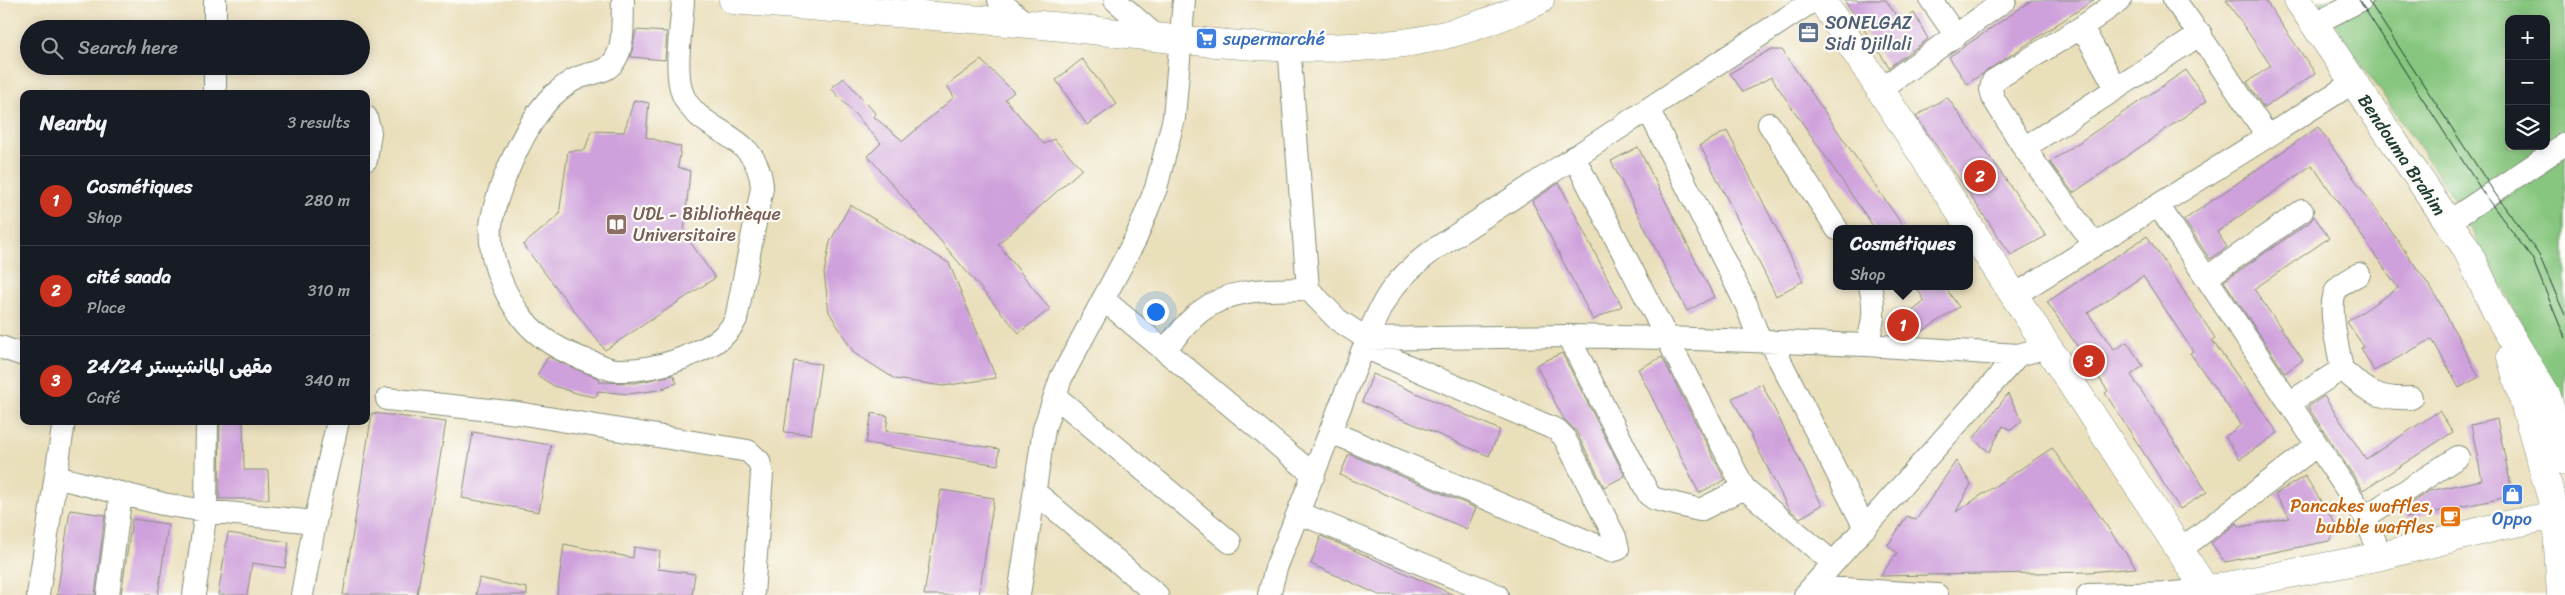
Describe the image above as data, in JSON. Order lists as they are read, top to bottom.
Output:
{
  "streets": {
    "main road": ["Bendouma Brahim"]
  },
  "places": {
    "office": ["SONELGAZ Sidi Djillali"],
    "supermarket": ["supermarché"],
    "library": ["UDL - Bibliothèque Universitaire"],
    "shop": ["Oppo"],
    "cafe": ["Pancakes waffles, bubble waffles"]
  },
  "page": {
    "map_buttons": ["+", "−"],
    "search": "Search here",
    "heading": ["Nearby", "3 results"],
    "list": [
      {
        "mark": "1",
        "name": "Cosmétiques",
        "note": "Shop",
        "value": "280 m"
      },
      {
        "mark": "2",
        "name": "cité saada",
        "note": "Place",
        "value": "310 m"
      },
      {
        "mark": "3",
        "name": "مقهى المانشيستر 24/24",
        "note": "Café",
        "value": "340 m"
      }
    ],
    "pins": ["2", "1", "3"],
    "popup": ["Cosmétiques", "Shop"]
  }
}
